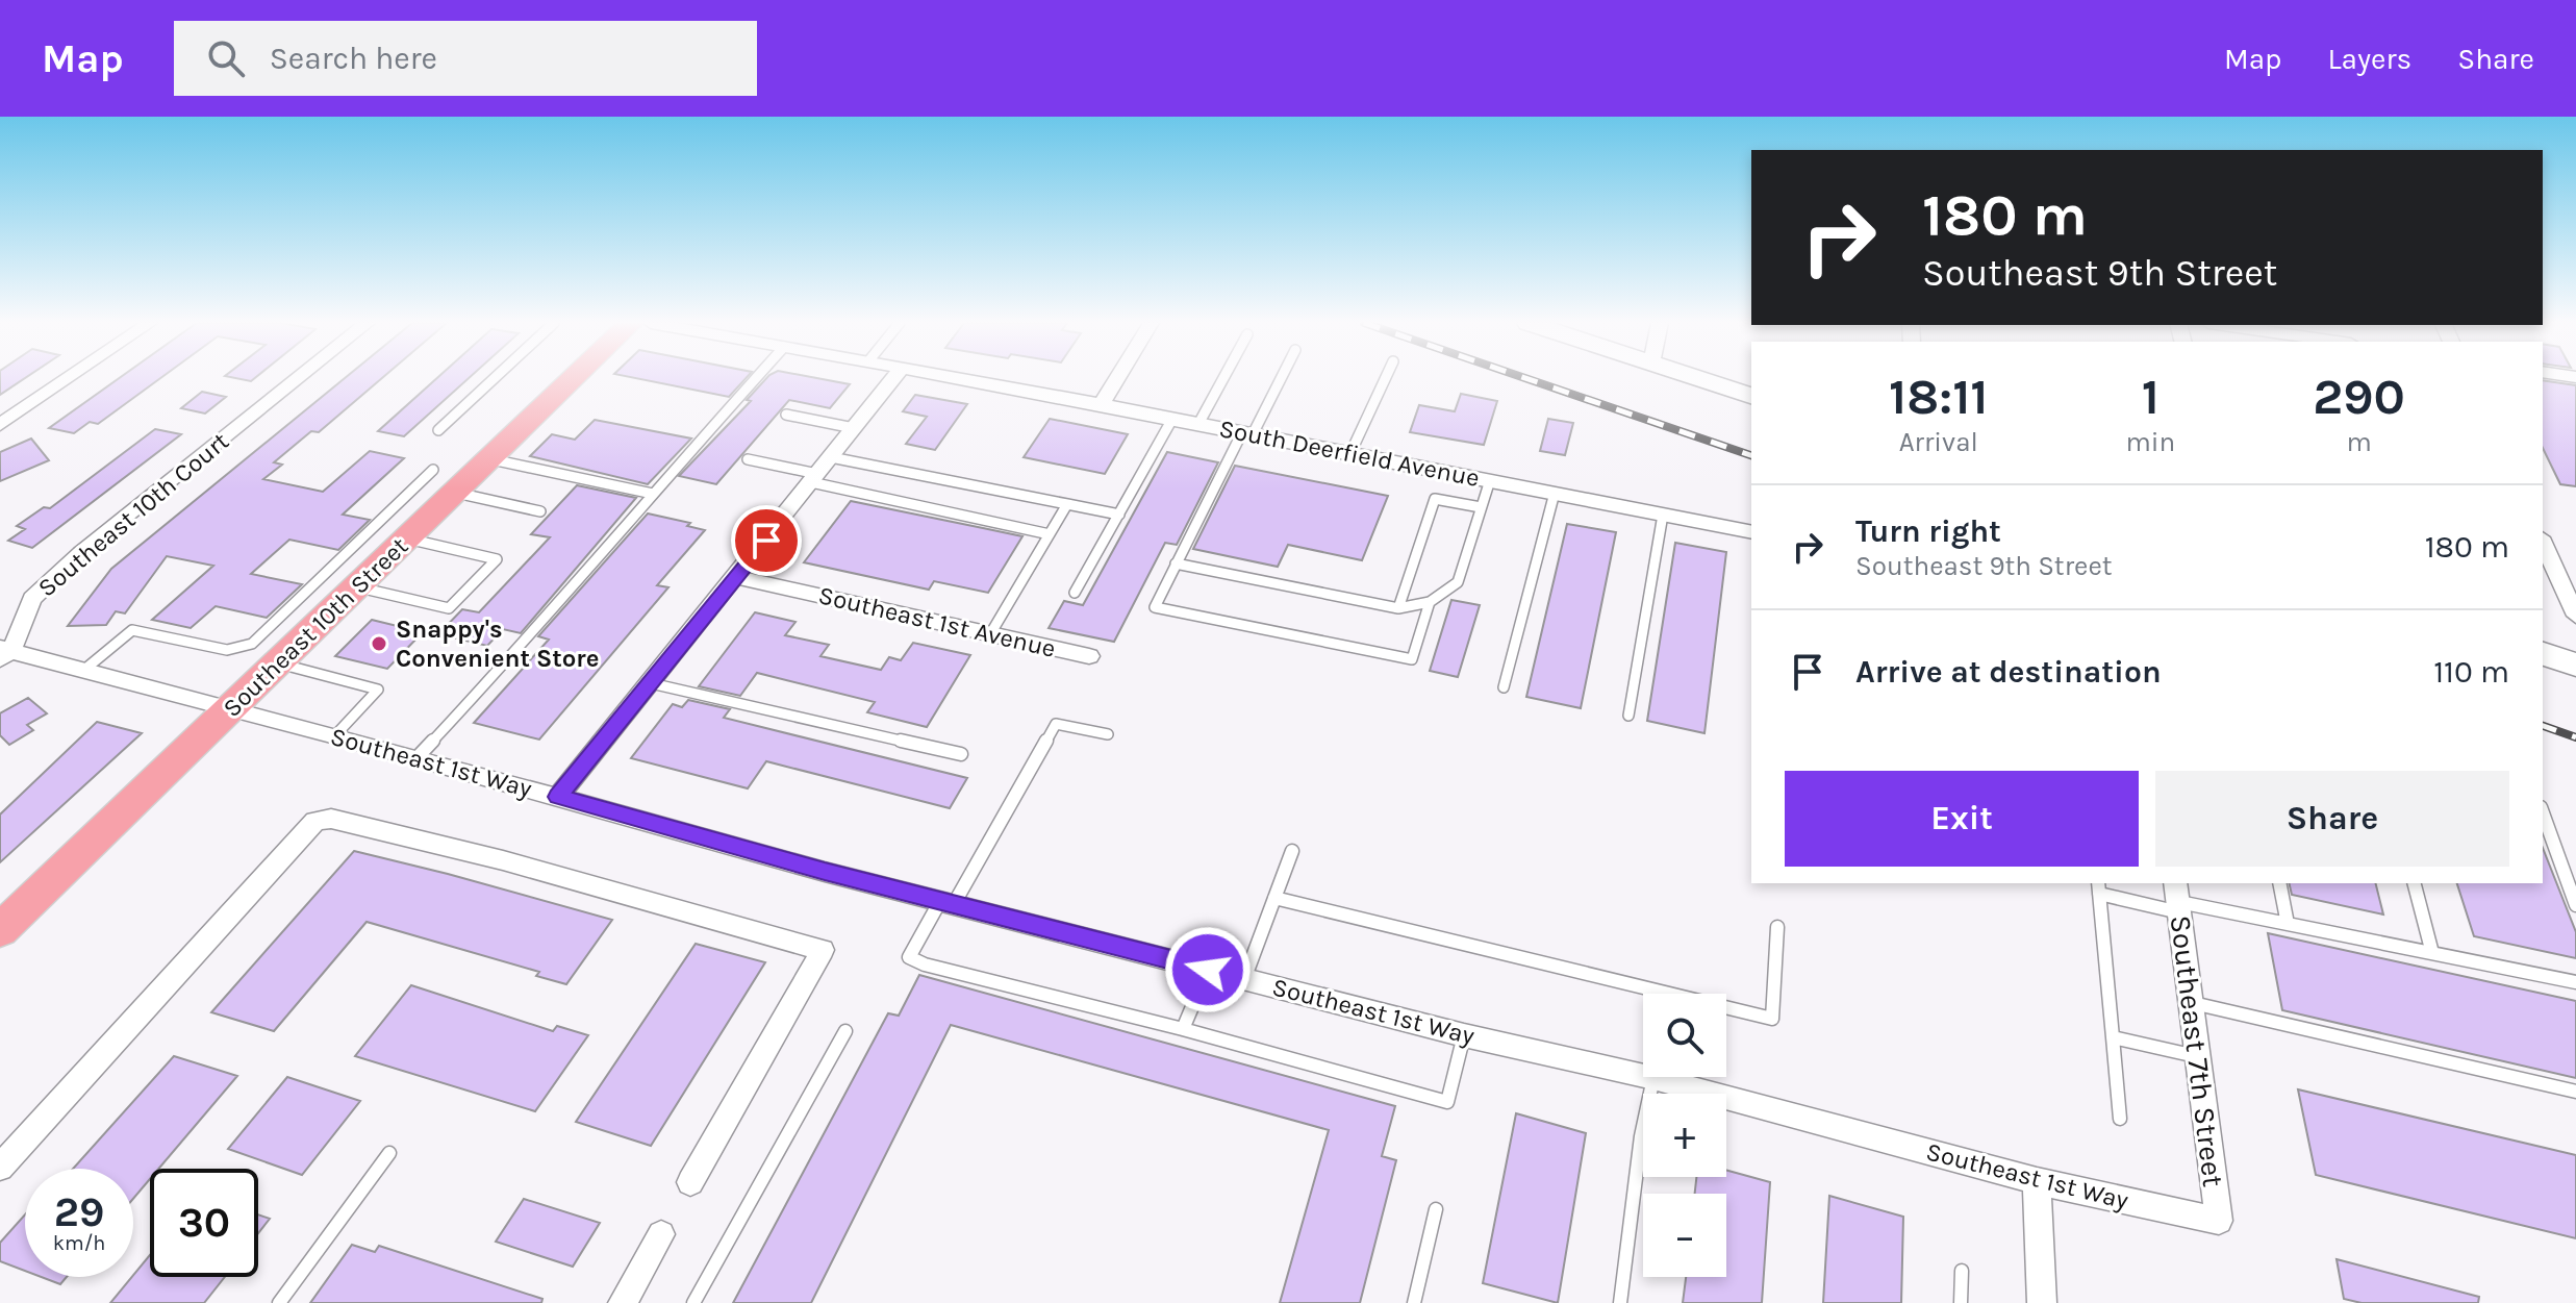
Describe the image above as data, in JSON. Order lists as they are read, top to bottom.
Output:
{
  "streets": {
    "main road": ["Southeast 10th Street"],
    "street": [
      "South Deerfield Avenue",
      "Southeast 10th Court",
      "Southeast 1st Avenue",
      "Southeast 1st Way",
      "Southeast 7th Street"
    ]
  },
  "crossings": [
    ["Southeast 10th Court", "Southeast 1st Way"],
    ["Southeast 10th Street", "Southeast 1st Way"],
    ["Southeast 1st Way", "Southeast 7th Street"]
  ],
  "places": ["Snappy's Convenient Store"],
  "page": {
    "header": "Map",
    "search": "Search here",
    "nav": ["Map", "Layers", "Share"],
    "turn": ["180 m", "Southeast 9th Street"],
    "eta": [
      "18:11",
      "Arrival",
      "1",
      "min",
      "290",
      "m"
    ],
    "list": [
      {
        "name": "Turn right",
        "note": "Southeast 9th Street",
        "value": "180 m"
      },
      {
        "name": "Arrive at destination",
        "value": "110 m"
      }
    ],
    "buttons": ["Exit", "Share"],
    "map_buttons": ["+", "−"],
    "speed": "29 km/h",
    "limit": "30"
  }
}
